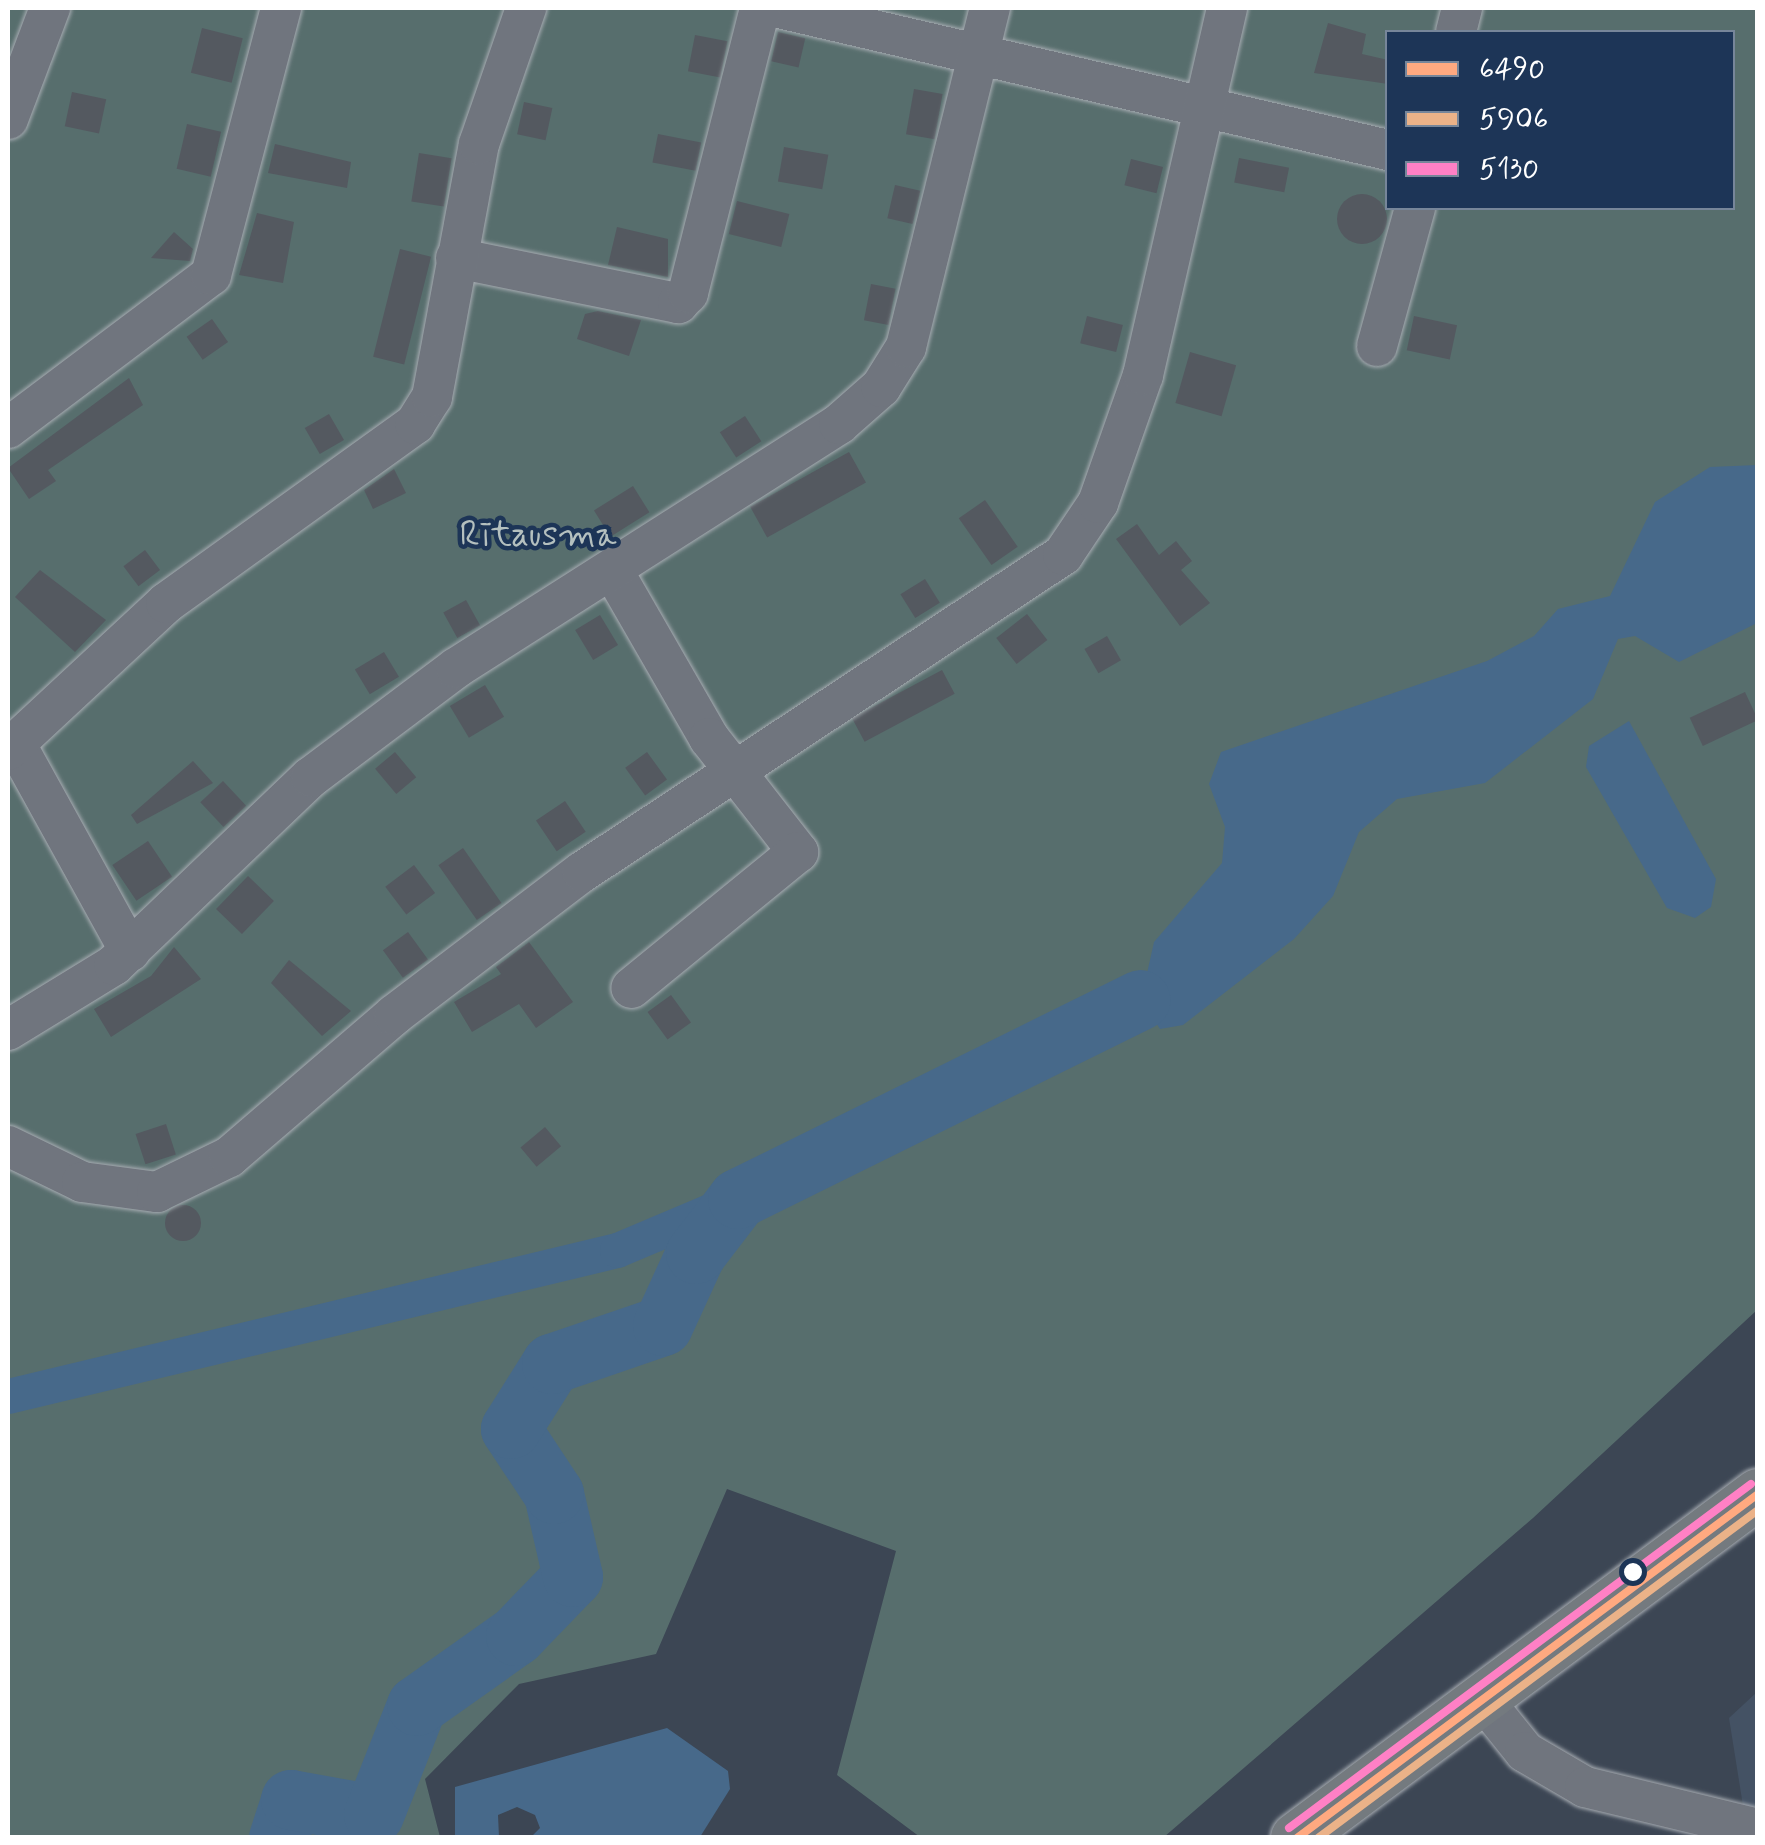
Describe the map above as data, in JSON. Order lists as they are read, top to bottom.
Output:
{
  "parks": ["Rītausma"],
  "lines": ["transit line 5130", "transit line 6490", "transit line 5906"],
  "legend": ["6490", "5906", "5130"]
}
